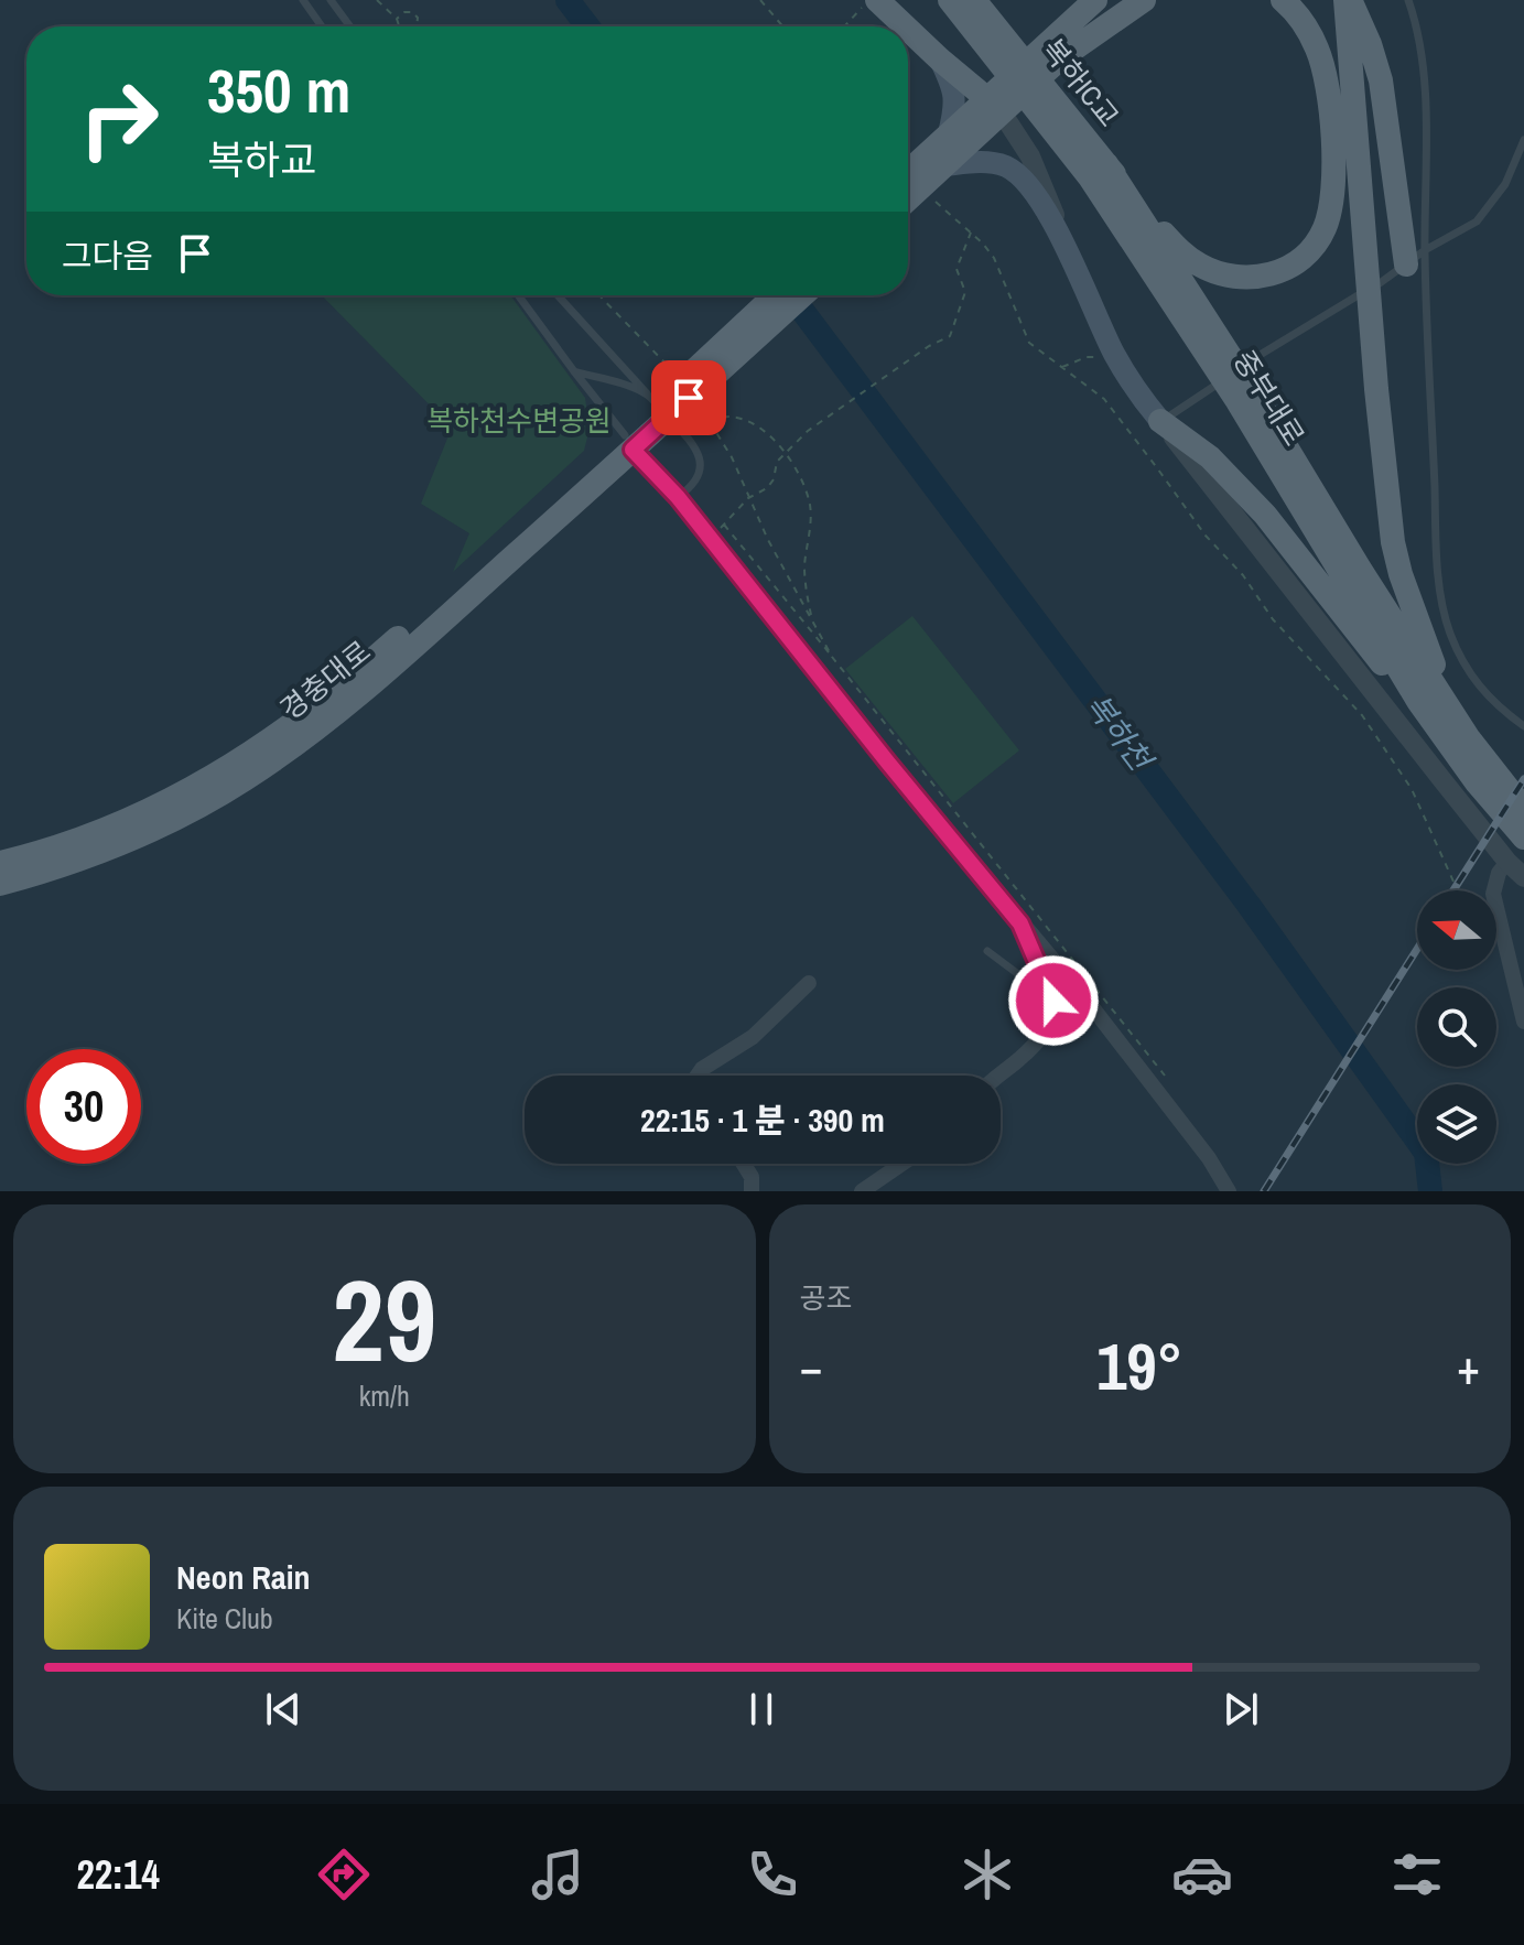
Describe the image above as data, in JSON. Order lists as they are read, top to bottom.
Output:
{
  "streets": {
    "main road": ["복하IC교", "중부대로", "경충대로"]
  },
  "crossings": [
    ["복하IC교", "중부대로"]
  ],
  "water": ["복하천"],
  "parks": ["복하천수변공원"],
  "north": "left",
  "page": {
    "turn": ["350 m", "복하교"],
    "then": "그다음",
    "limit": "30",
    "trip": "22:15 · 1 분 · 390 m",
    "tile": [
      ["29", "km/h"],
      "공조"
    ],
    "heat": ["−", "19°", "+"],
    "song": ["Neon Rain", "Kite Club"],
    "tabs": "22:14"
  }
}
